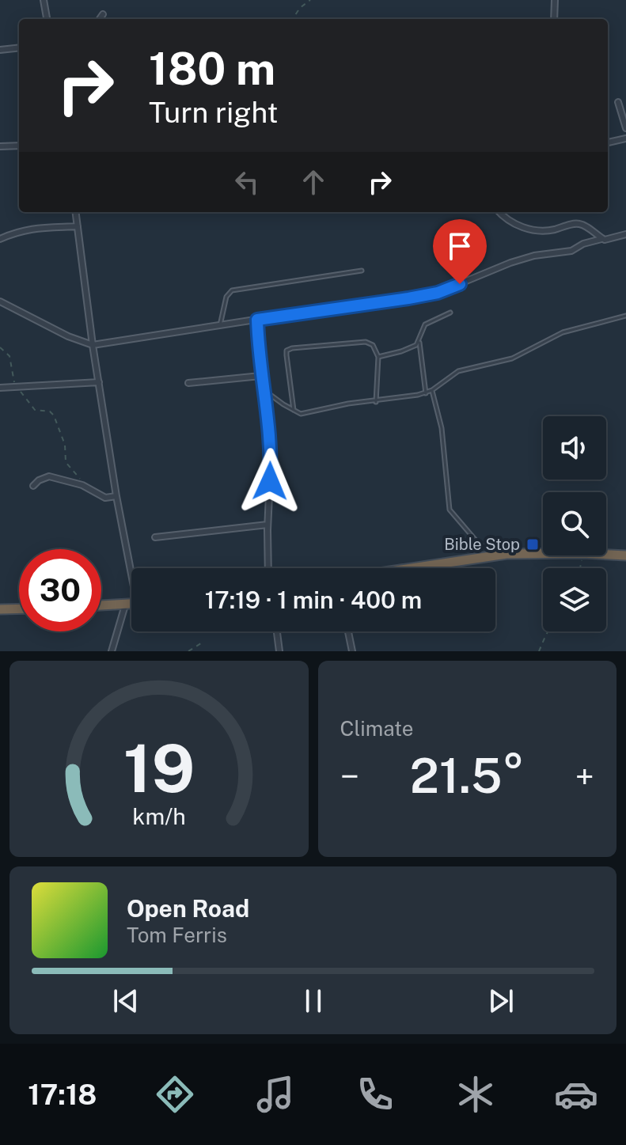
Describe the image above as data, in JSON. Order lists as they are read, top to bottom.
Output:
{
  "places": {
    "transit": ["Bible Stop"]
  },
  "page": {
    "turn": ["180 m", "Turn right"],
    "limit": "30",
    "trip": "17:19 · 1 min · 400 m",
    "tile": "Climate",
    "heat": ["−", "21.5°", "+"],
    "song": ["Open Road", "Tom Ferris"],
    "tabs": "17:18",
    "gauge": ["19", "km/h"]
  }
}
